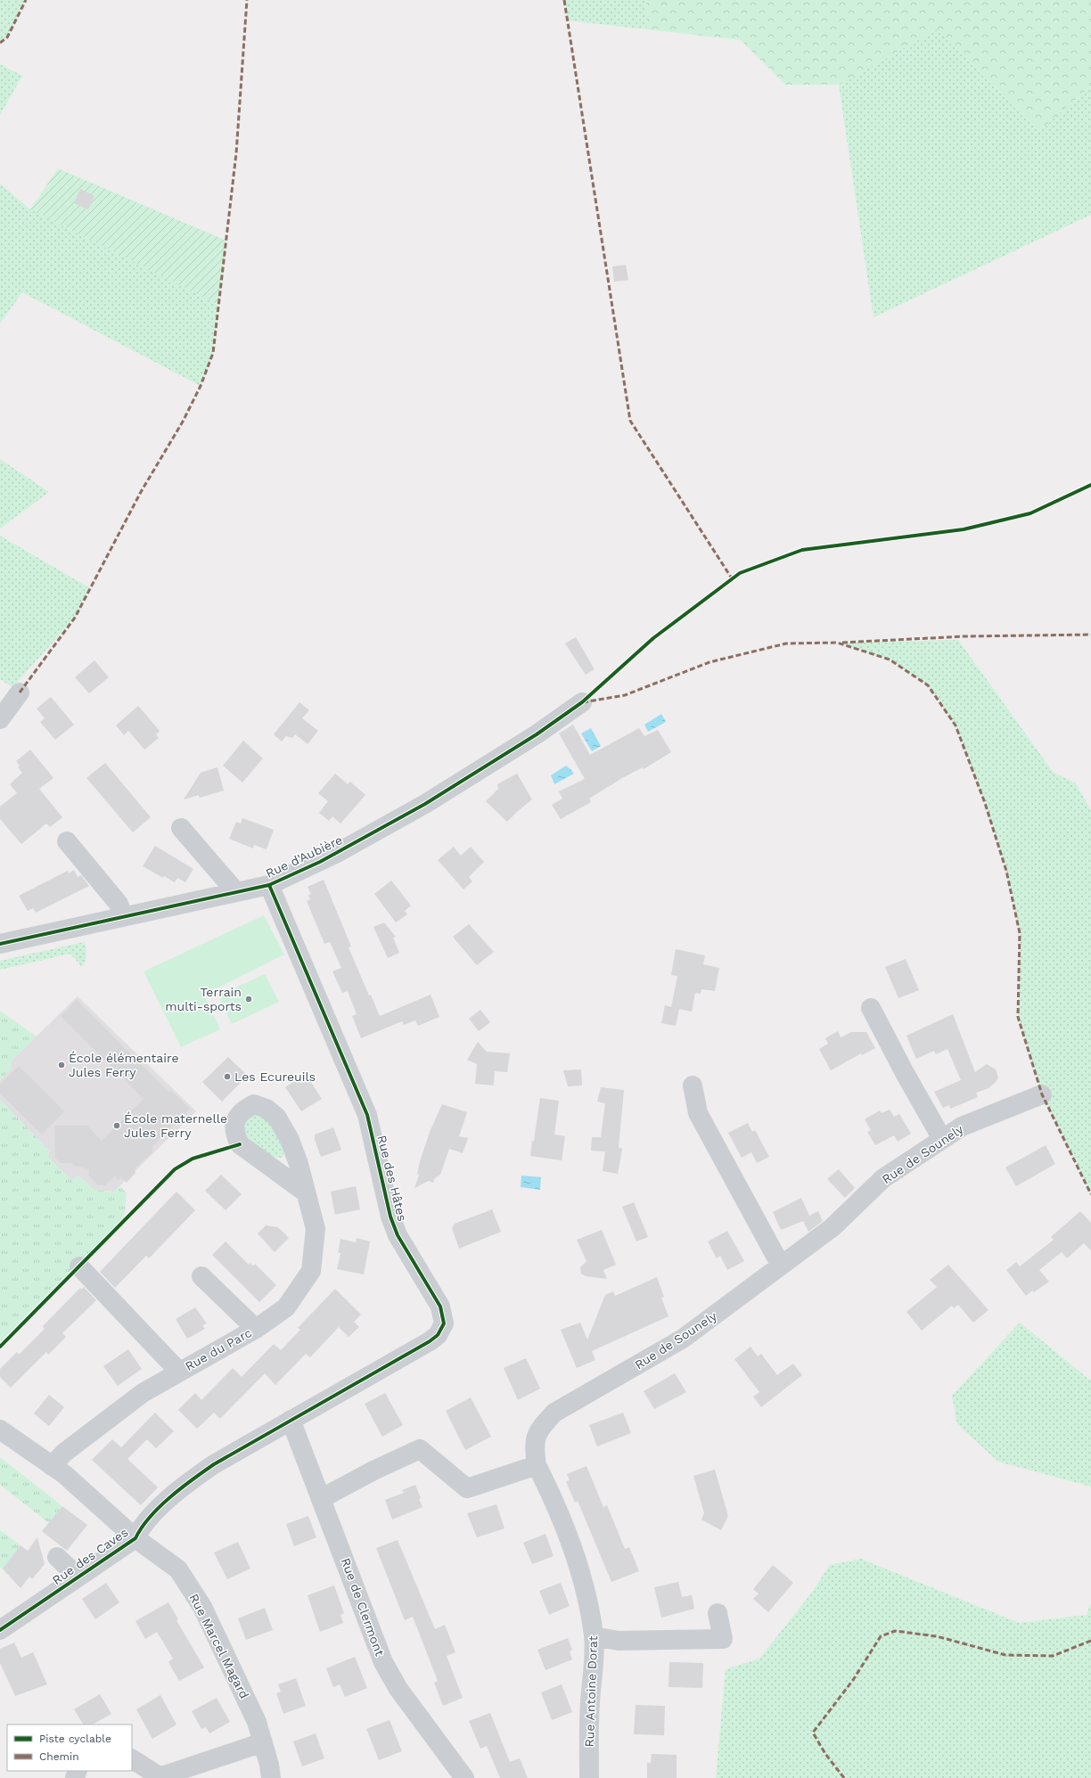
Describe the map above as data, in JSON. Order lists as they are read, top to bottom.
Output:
{
  "streets": {
    "street": [
      "Rue d'Aubière",
      "Rue de Sounely",
      "Rue des Hâtes",
      "Rue du Parc",
      "Rue des Caves",
      "Rue de Clermont",
      "Rue Marcel Magard",
      "Rue Antoine Dorat"
    ]
  },
  "crossings": [
    ["Rue d'Aubière", "Rue des Hâtes"],
    ["Rue de Sounely", "Rue Antoine Dorat"],
    ["Rue des Hâtes", "Rue des Caves"],
    ["Rue des Hâtes", "Rue de Clermont"],
    ["Rue du Parc", "Rue Marcel Magard"],
    ["Rue des Caves", "Rue de Clermont"],
    ["Rue des Caves", "Rue Marcel Magard"]
  ],
  "places": [
    "Terrain multi-sports",
    "École élémentaire Jules Ferry",
    "Les Ecureuils",
    "École maternelle Jules Ferry"
  ],
  "legend": ["Piste cyclable", "Chemin"]
}
